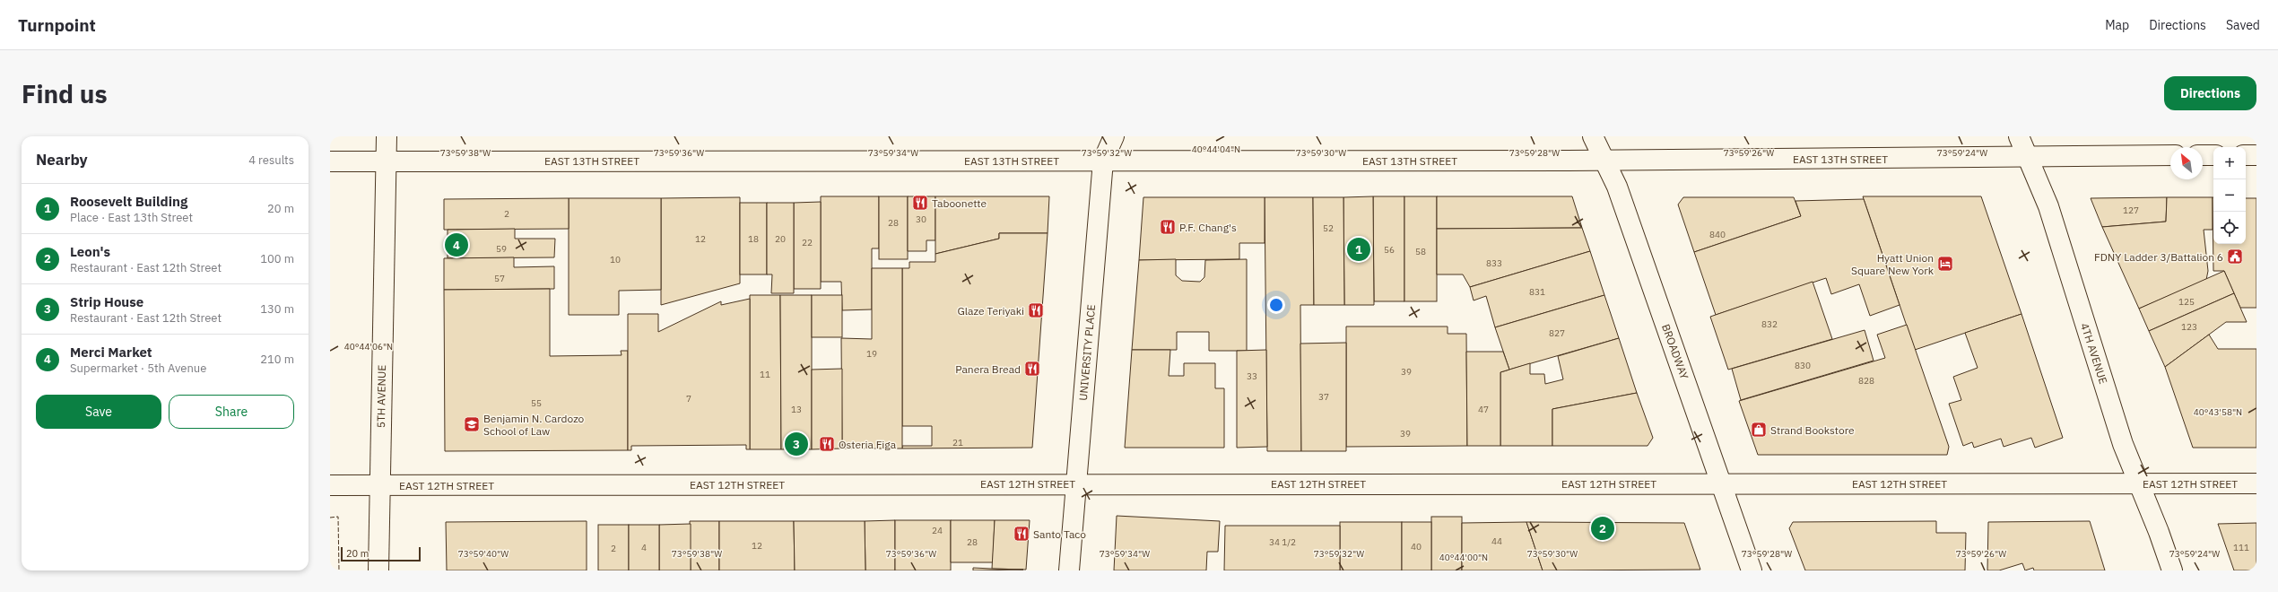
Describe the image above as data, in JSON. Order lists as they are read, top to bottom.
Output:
{
  "streets": {
    "street": [
      "EAST 13TH STREET",
      "BROADWAY",
      "UNIVERSITY PLACE",
      "4TH AVENUE",
      "5TH AVENUE",
      "EAST 12TH STREET"
    ]
  },
  "crossings": [
    ["EAST 13TH STREET", "BROADWAY"],
    ["EAST 13TH STREET", "UNIVERSITY PLACE"],
    ["EAST 13TH STREET", "4TH AVENUE"],
    ["EAST 13TH STREET", "5TH AVENUE"],
    ["BROADWAY", "EAST 12TH STREET"],
    ["UNIVERSITY PLACE", "EAST 12TH STREET"],
    ["4TH AVENUE", "EAST 12TH STREET"],
    ["5TH AVENUE", "EAST 12TH STREET"]
  ],
  "places": {
    "restaurant": [
      "Taboonette",
      "P.F. Chang's",
      "Glaze Teriyaki",
      "Panera Bread",
      "Osteria Figa",
      "Santo Taco"
    ],
    "public building": ["FDNY Ladder 3/Battalion 6"],
    "hotel": ["Hyatt Union Square New York"],
    "school or university": ["Benjamin N. Cardozo School of Law"],
    "shop": ["Strand Bookstore"]
  },
  "house_numbers": [
    "127",
    "2",
    "30",
    "28",
    "52",
    "840",
    "12",
    "18",
    "20",
    "22",
    "59",
    "56",
    "58",
    "10",
    "833",
    "57",
    "831",
    "125",
    "832",
    "123",
    "827",
    "19",
    "830",
    "39",
    "11",
    "33",
    "828",
    "37",
    "7",
    "55",
    "13",
    "47",
    "39",
    "21",
    "24",
    "44",
    "28",
    "34 1/2",
    "12",
    "40",
    "4",
    "111",
    "2"
  ],
  "scale_bar": "20 m",
  "north": "top left",
  "page": {
    "header": "Turnpoint",
    "nav": ["Map", "Directions", "Saved"],
    "buttons": [
      "Directions",
      ["Save", "Share"]
    ],
    "title": "Find us",
    "heading": ["Nearby", "4 results"],
    "map_buttons": ["+", "−"],
    "list": [
      {
        "mark": "1",
        "name": "Roosevelt Building",
        "note": "Place · East 13th Street",
        "value": "20 m"
      },
      {
        "mark": "2",
        "name": "Leon's",
        "note": "Restaurant · East 12th Street",
        "value": "100 m"
      },
      {
        "mark": "3",
        "name": "Strip House",
        "note": "Restaurant · East 12th Street",
        "value": "130 m"
      },
      {
        "mark": "4",
        "name": "Merci Market",
        "note": "Supermarket · 5th Avenue",
        "value": "210 m"
      }
    ],
    "pins": [
      "4",
      "1",
      "3",
      "2"
    ],
    "scale": "20 m"
  },
  "coordinates": [
    "40°44'04\"N",
    "73°59'38\"W",
    "73°59'36\"W",
    "73°59'34\"W",
    "73°59'32\"W",
    "73°59'30\"W",
    "73°59'28\"W",
    "73°59'26\"W",
    "73°59'24\"W",
    "40°44'06\"N",
    "40°43'58\"N",
    "73°59'40\"W",
    "40°44'00\"N"
  ]
}
